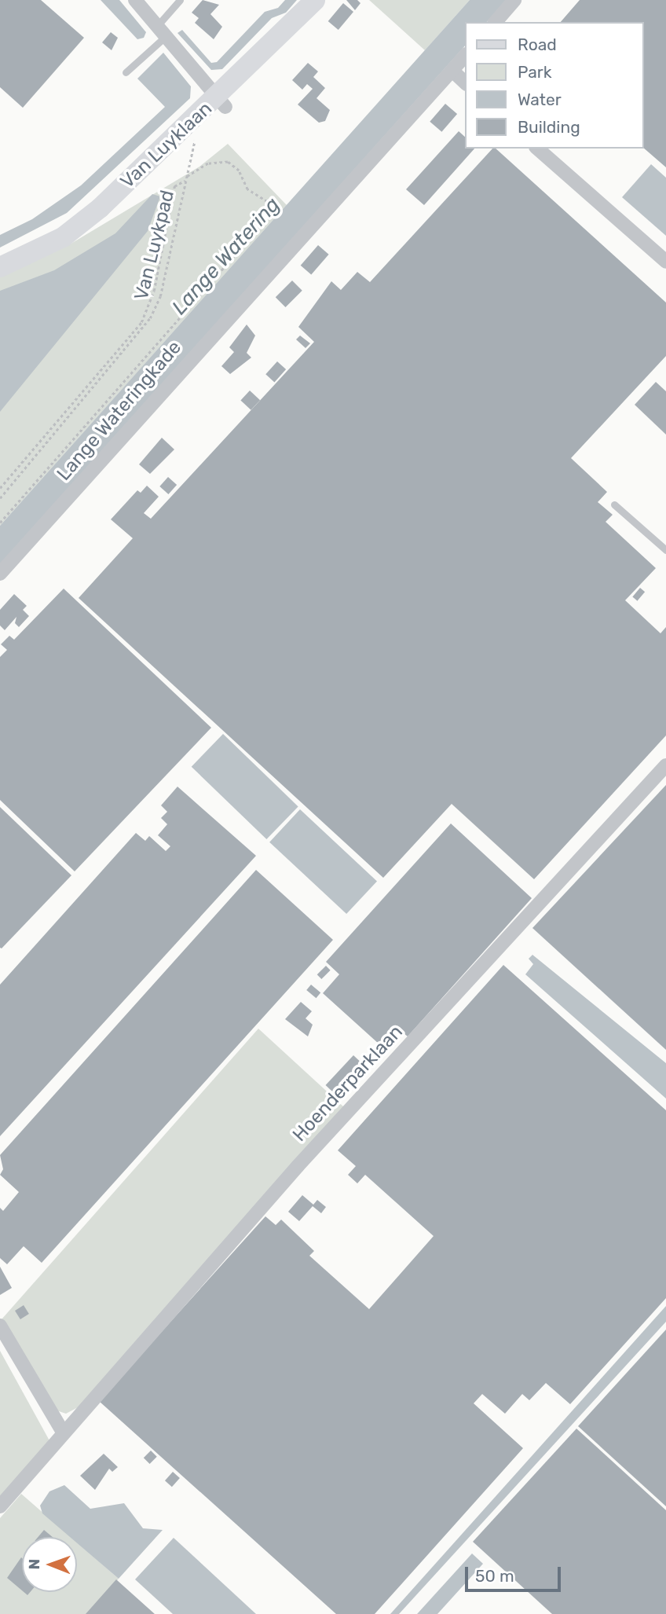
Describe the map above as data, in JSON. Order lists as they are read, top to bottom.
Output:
{
  "streets": {
    "street": ["Van Luyklaan", "Lange Wateringkade", "Hoenderparklaan"],
    "path": ["Van Luykpad"]
  },
  "water": ["Lange Watering"],
  "legend": [
    "Road",
    "Park",
    "Water",
    "Building"
  ],
  "scale_bar": "50 m",
  "north": "left"
}
